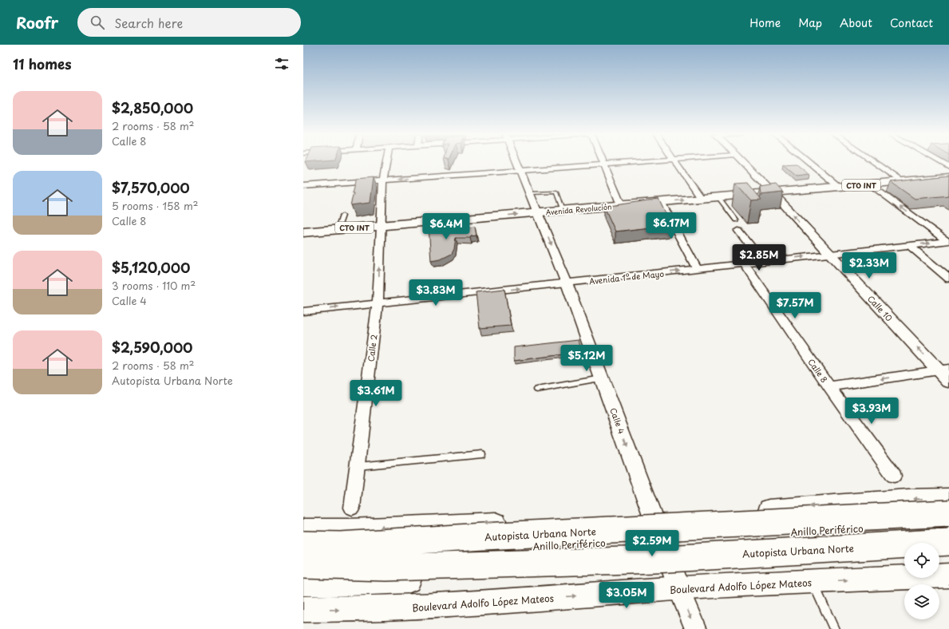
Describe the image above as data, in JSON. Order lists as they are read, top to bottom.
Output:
{
  "streets": {
    "highway": ["Anillo Periférico", "Autopista Urbana Norte"],
    "main road": ["CTO INT", "Avenida Revolución", "Boulevard Adolfo López Mateos"],
    "street": [
      "Avenida 1º de Mayo",
      "Calle 10",
      "Calle 2",
      "Calle 8",
      "Calle 4"
    ]
  },
  "crossings": [
    ["Avenida Revolución", "Calle 10"],
    ["Avenida Revolución", "Calle 2"],
    ["Avenida Revolución", "Calle 4"],
    ["Avenida 1º de Mayo", "Calle 10"],
    ["Avenida 1º de Mayo", "Calle 2"],
    ["Avenida 1º de Mayo", "Calle 8"],
    ["Avenida 1º de Mayo", "Calle 4"],
    ["Calle 4", "Boulevard Adolfo López Mateos"]
  ],
  "one_way": ["Avenida 1º de Mayo", "Calle 4"],
  "page": {
    "header": "Roofr",
    "search": "Search here",
    "nav": [
      "Home",
      "Map",
      "About",
      "Contact"
    ],
    "heading": "11 homes",
    "list": [
      {
        "name": "$2,850,000",
        "note": "2 rooms · 58 m² · Calle 8"
      },
      {
        "name": "$7,570,000",
        "note": "5 rooms · 158 m² · Calle 8"
      },
      {
        "name": "$5,120,000",
        "note": "3 rooms · 110 m² · Calle 4"
      },
      {
        "name": "$2,590,000",
        "note": "2 rooms · 58 m² · Autopista Urbana Norte"
      }
    ],
    "price": [
      "$6.17M",
      "$6.4M",
      "$2.85M",
      "$2.33M",
      "$3.83M",
      "$7.57M",
      "$5.12M",
      "$3.61M",
      "$3.93M",
      "$2.59M",
      "$3.05M"
    ]
  }
}
